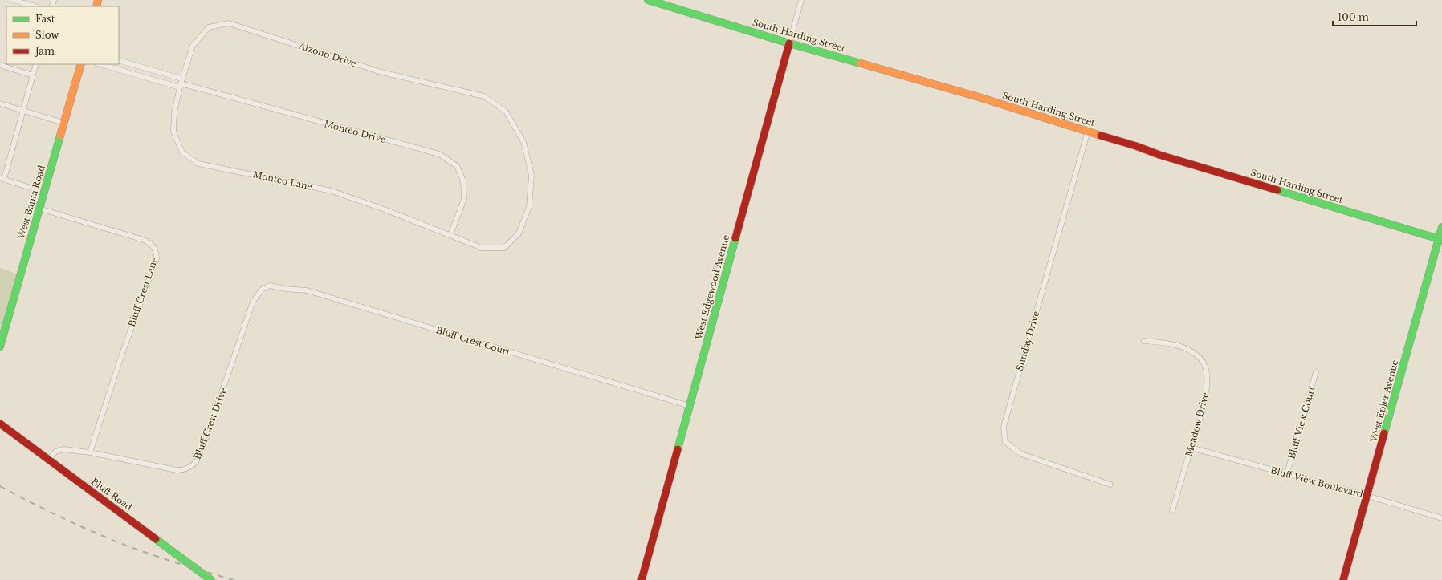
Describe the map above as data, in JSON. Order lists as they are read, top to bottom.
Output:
{
  "streets": {
    "street": [
      "South Harding Street",
      "Alzono Drive",
      "Monteo Drive",
      "Monteo Lane",
      "West Banta Road",
      "West Edgewood Avenue",
      "Bluff Crest Lane",
      "Bluff Crest Court",
      "Sunday Drive",
      "West Epler Avenue",
      "Bluff View Court",
      "Bluff Crest Drive",
      "Meadow Drive",
      "Bluff View Boulevard",
      "Bluff Road"
    ]
  },
  "crossings": [
    ["South Harding Street", "West Edgewood Avenue"],
    ["South Harding Street", "Sunday Drive"],
    ["South Harding Street", "West Epler Avenue"],
    ["Alzono Drive", "Monteo Drive"],
    ["Alzono Drive", "Monteo Lane"],
    ["Monteo Drive", "Monteo Lane"],
    ["West Banta Road", "Bluff Crest Lane"],
    ["West Edgewood Avenue", "Bluff Crest Court"],
    ["Bluff Crest Lane", "Bluff Crest Drive"],
    ["Bluff Crest Court", "Bluff Crest Drive"],
    ["West Epler Avenue", "Bluff View Boulevard"],
    ["Bluff View Court", "Bluff View Boulevard"],
    ["Bluff Crest Drive", "Bluff Road"],
    ["Meadow Drive", "Bluff View Boulevard"]
  ],
  "legend": ["Fast", "Slow", "Jam"],
  "scale_bar": "100 m"
}
